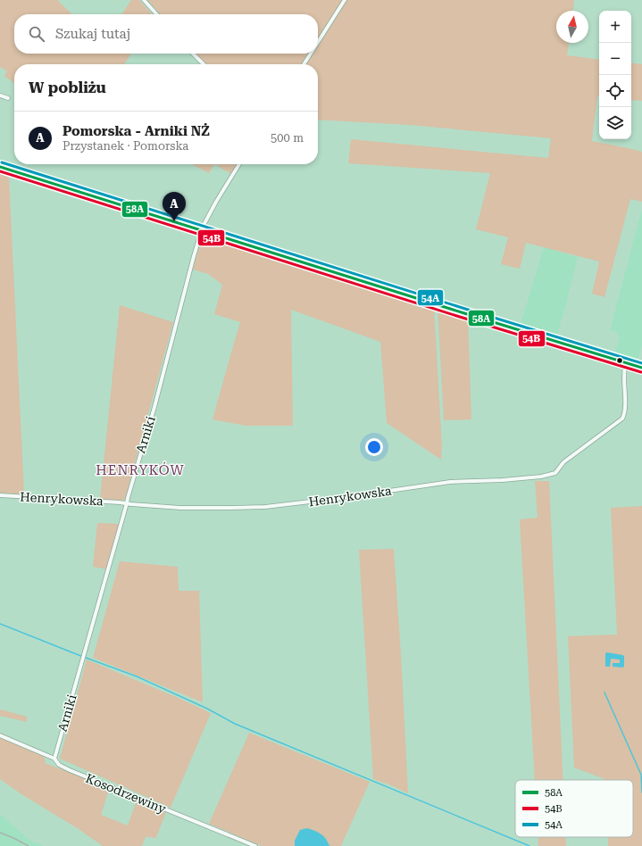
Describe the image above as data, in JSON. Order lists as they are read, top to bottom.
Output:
{
  "streets": {
    "street": ["Arniki", "Henrykowska", "Kosodrzewiny"]
  },
  "crossings": [
    ["Arniki", "Henrykowska"],
    ["Arniki", "Kosodrzewiny"]
  ],
  "districts": ["HENRYKÓW"],
  "lines": ["transit line 54A", "transit line 58A", "transit line 54B"],
  "legend": ["58A", "54B", "54A"],
  "north": "top",
  "page": {
    "map_buttons": ["+", "−"],
    "search": "Szukaj tutaj",
    "heading": "W pobliżu",
    "list": [
      {
        "mark": "A",
        "name": "Pomorska - Arniki NŻ",
        "note": "Przystanek · Pomorska",
        "value": "500 m"
      }
    ],
    "pins": "A"
  }
}
